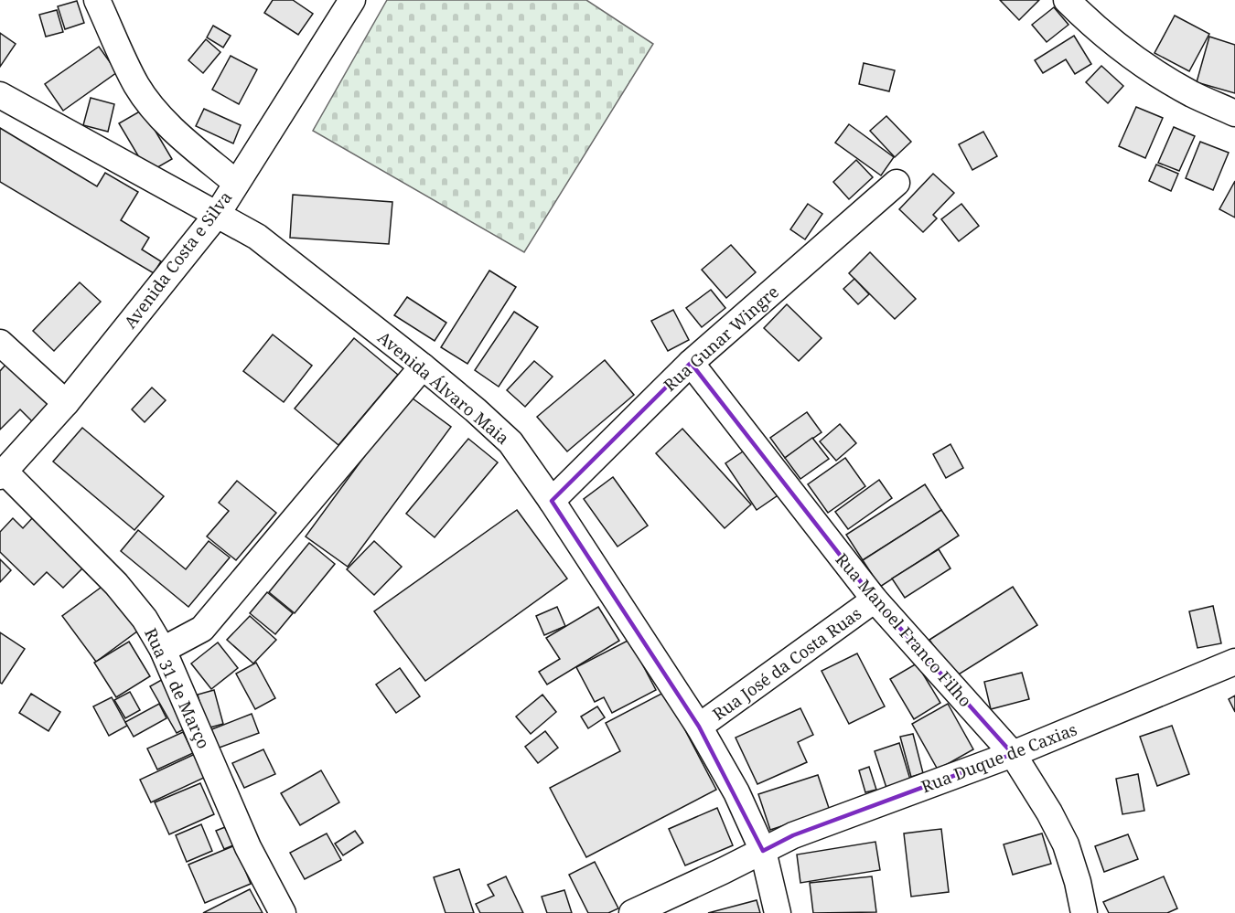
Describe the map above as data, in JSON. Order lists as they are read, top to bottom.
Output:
{
  "streets": {
    "street": [
      "Avenida Costa e Silva",
      "Rua Gunar Wingre",
      "Avenida Álvaro Maia",
      "Rua Manoel Franco Filho",
      "Rua José da Costa Ruas",
      "Rua 31 de Março",
      "Rua Duque de Caxias"
    ]
  },
  "crossings": [
    ["Avenida Costa e Silva", "Avenida Álvaro Maia"],
    ["Avenida Costa e Silva", "Rua 31 de Março"],
    ["Rua Gunar Wingre", "Avenida Álvaro Maia"],
    ["Rua Gunar Wingre", "Rua Manoel Franco Filho"],
    ["Avenida Álvaro Maia", "Rua José da Costa Ruas"],
    ["Avenida Álvaro Maia", "Rua Duque de Caxias"],
    ["Rua Manoel Franco Filho", "Rua José da Costa Ruas"],
    ["Rua Manoel Franco Filho", "Rua Duque de Caxias"]
  ]
}
